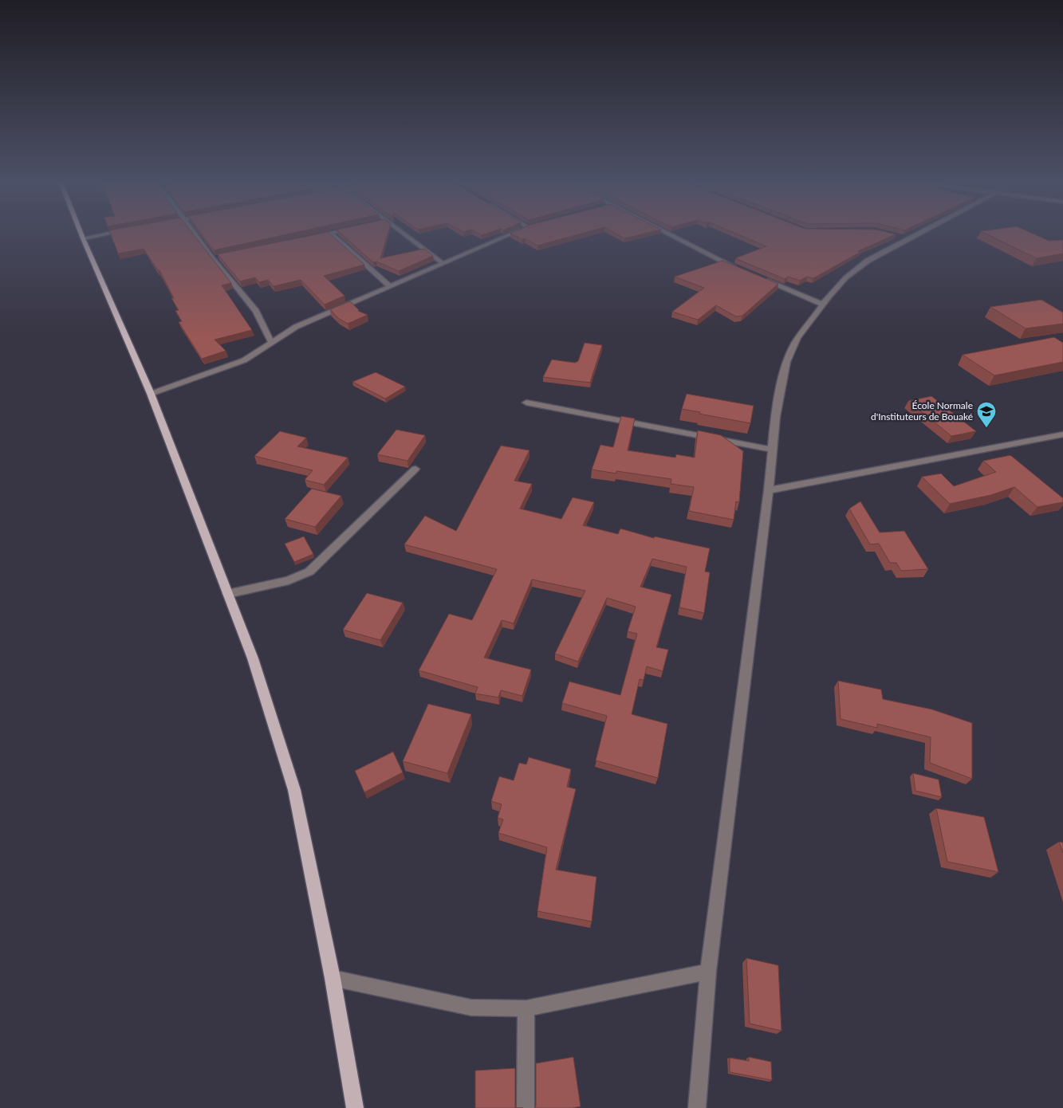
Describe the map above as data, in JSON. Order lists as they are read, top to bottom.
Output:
{
  "places": {
    "school or university": ["École Normale d'Instituteurs de Bouaké"]
  }
}
